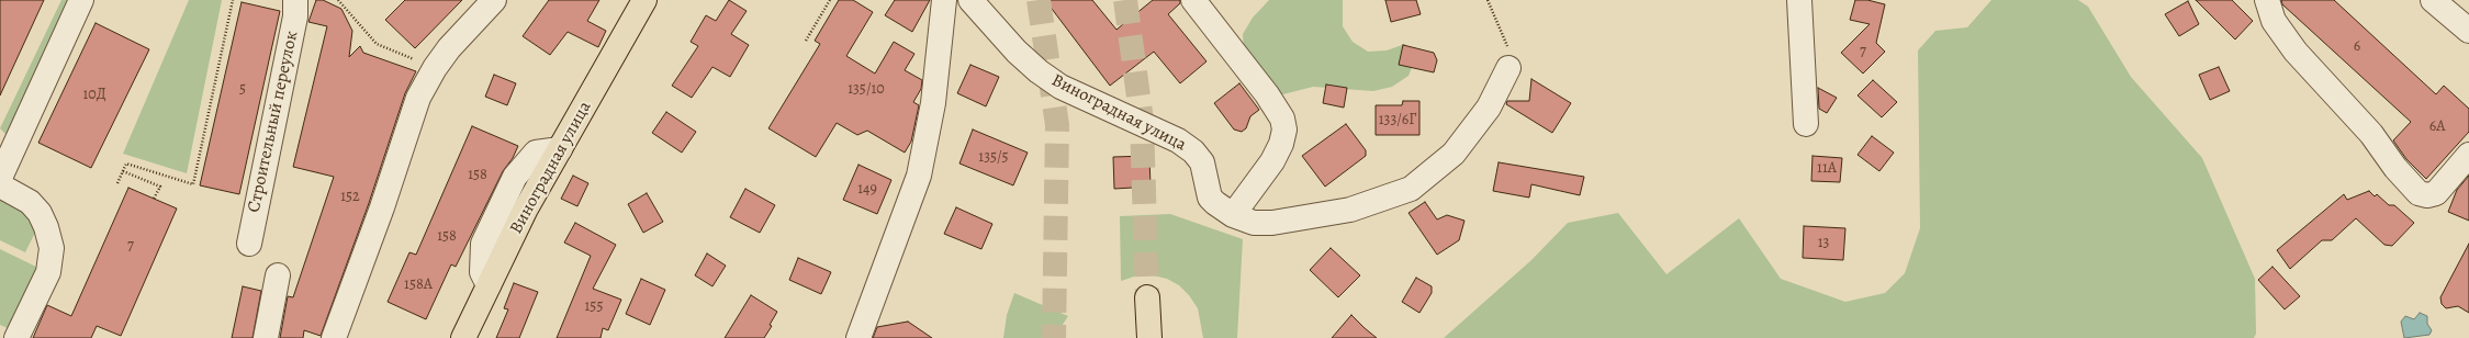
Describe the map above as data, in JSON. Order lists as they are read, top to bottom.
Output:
{
  "streets": {
    "main road": ["Виноградная улица"],
    "street": ["Строительный переулок"]
  },
  "house_numbers": [
    "6",
    "7",
    "5",
    "135/10",
    "10Д",
    "133/6Г",
    "6А",
    "135/5",
    "11А",
    "158",
    "149",
    "152",
    "158",
    "13",
    "7",
    "158А",
    "155"
  ]
}
